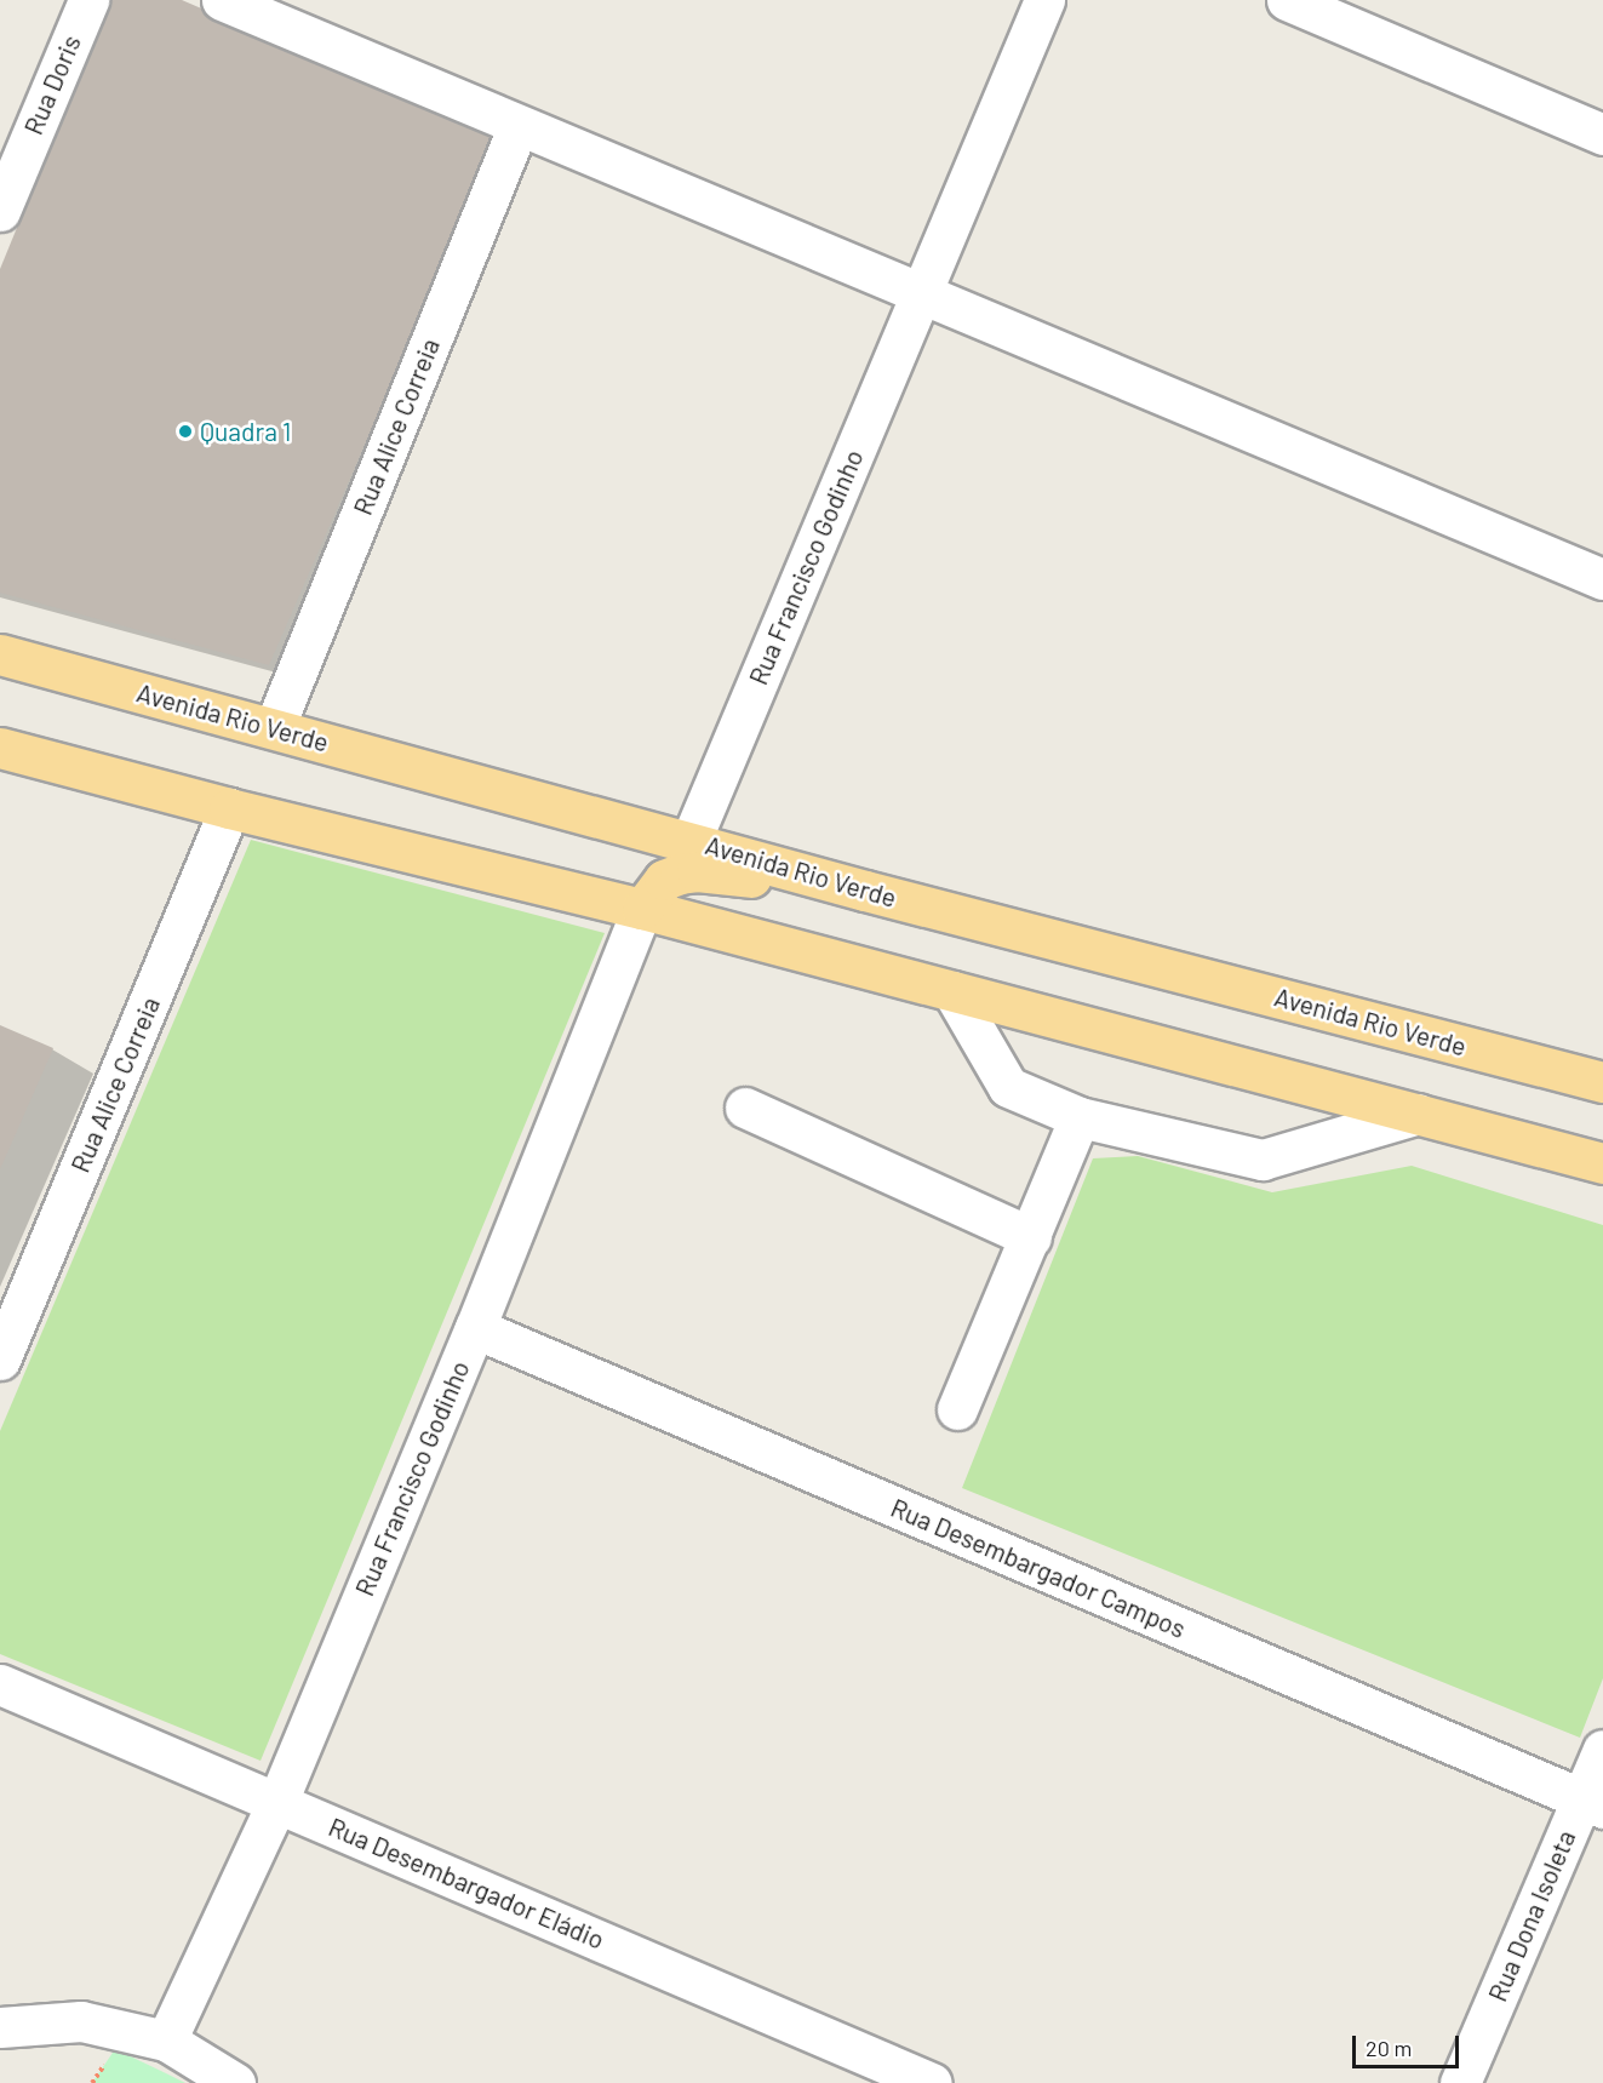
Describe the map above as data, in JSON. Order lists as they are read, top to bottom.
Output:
{
  "streets": {
    "main road": ["Avenida Rio Verde"],
    "street": [
      "Rua Doris",
      "Rua Alice Correia",
      "Rua Francisco Godinho",
      "Rua Desembargador Campos",
      "Rua Desembargador Eládio",
      "Rua Dona Isoleta"
    ]
  },
  "crossings": [
    ["Rua Alice Correia", "Avenida Rio Verde"],
    ["Rua Francisco Godinho", "Avenida Rio Verde"],
    ["Rua Francisco Godinho", "Rua Desembargador Campos"],
    ["Rua Francisco Godinho", "Rua Desembargador Eládio"],
    ["Rua Desembargador Campos", "Rua Dona Isoleta"]
  ],
  "places": ["Quadra 1"],
  "scale_bar": "20 m"
}
